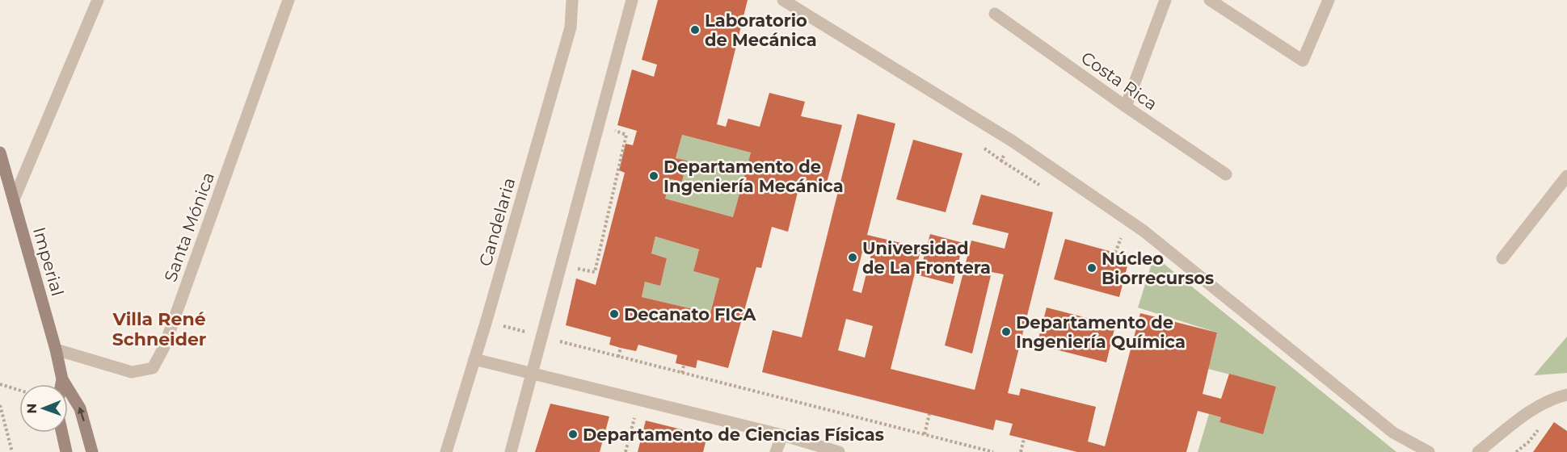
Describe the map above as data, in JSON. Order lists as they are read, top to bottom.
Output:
{
  "streets": {
    "main road": ["Imperial"],
    "street": ["Costa Rica", "Candelaria", "Santa Mónica"]
  },
  "crossings": [
    ["Santa Mónica", "Imperial"]
  ],
  "districts": ["Villa René Schneider"],
  "places": [
    "Laboratorio de Mecánica",
    "Departamento de Ingeniería Mecánica",
    "Universidad de La Frontera",
    "Núcleo Biorrecursos",
    "Decanato FICA",
    "Departamento de Ingeniería Química",
    "Departamento de Ciencias Físicas"
  ],
  "north": "left"
}
